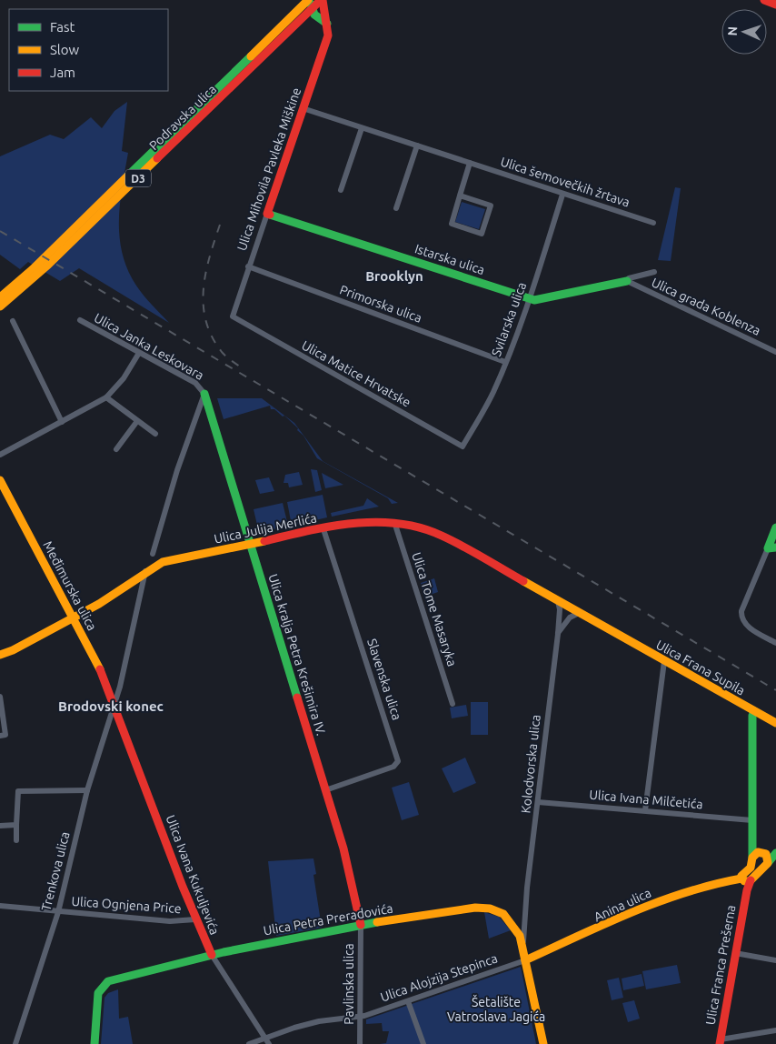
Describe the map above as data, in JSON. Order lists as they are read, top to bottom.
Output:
{
  "streets": {
    "main road": [
      "Podravska ulica",
      "Ulica Mihovila Pavleka Miškine",
      "D3",
      "Istarska ulica",
      "Ulica Julija Merlića",
      "Međimurska ulica",
      "Ulica kralja Petra Krešimira IV.",
      "Ulica Frana Supila",
      "Ulica Ivana Kukuljevića",
      "Anina ulica",
      "Ulica Petra Preradovića",
      "Ulica Franca Prešerna"
    ],
    "street": [
      "Ulica šemovečkih žrtava",
      "Primorska ulica",
      "Ulica grada Koblenza",
      "Svilarska ulica",
      "Ulica Janka Leskovara",
      "Ulica Matice Hrvatske",
      "Ulica Tome Masaryka",
      "Slavenska ulica",
      "Kolodvorska ulica",
      "Ulica Ivana Milčetića",
      "Trenkova ulica",
      "Ulica Ognjena Price",
      "Ulica Alojzija Stepinca",
      "Pavlinska ulica"
    ]
  },
  "crossings": [
    ["Podravska ulica", "Ulica Mihovila Pavleka Miškine"],
    ["Ulica Mihovila Pavleka Miškine", "Ulica šemovečkih žrtava"],
    ["Ulica Mihovila Pavleka Miškine", "Istarska ulica"],
    ["Ulica Mihovila Pavleka Miškine", "Primorska ulica"],
    ["Ulica Mihovila Pavleka Miškine", "Ulica Matice Hrvatske"],
    ["Ulica šemovečkih žrtava", "Svilarska ulica"],
    ["Istarska ulica", "Ulica grada Koblenza"],
    ["Istarska ulica", "Svilarska ulica"],
    ["Primorska ulica", "Svilarska ulica"],
    ["Svilarska ulica", "Ulica Matice Hrvatske"],
    ["Ulica Janka Leskovara", "Ulica kralja Petra Krešimira IV."],
    ["Ulica Julija Merlića", "Međimurska ulica"],
    ["Ulica Julija Merlića", "Ulica Tome Masaryka"],
    ["Ulica Julija Merlića", "Ulica kralja Petra Krešimira IV."],
    ["Ulica Julija Merlića", "Ulica Frana Supila"],
    ["Ulica Julija Merlića", "Slavenska ulica"],
    ["Ulica Julija Merlića", "Kolodvorska ulica"],
    ["Međimurska ulica", "Trenkova ulica"],
    ["Međimurska ulica", "Ulica Ivana Kukuljevića"],
    ["Ulica kralja Petra Krešimira IV.", "Slavenska ulica"],
    ["Ulica kralja Petra Krešimira IV.", "Ulica Petra Preradovića"],
    ["Ulica kralja Petra Krešimira IV.", "Pavlinska ulica"],
    ["Ulica Frana Supila", "Kolodvorska ulica"],
    ["Kolodvorska ulica", "Ulica Ivana Milčetića"],
    ["Kolodvorska ulica", "Ulica Petra Preradovića"],
    ["Trenkova ulica", "Ulica Ivana Kukuljevića"],
    ["Trenkova ulica", "Ulica Ognjena Price"],
    ["Ulica Ivana Kukuljevića", "Ulica Ognjena Price"],
    ["Ulica Ivana Kukuljevića", "Ulica Petra Preradovića"],
    ["Ulica Ivana Kukuljevića", "Ulica Alojzija Stepinca"],
    ["Anina ulica", "Ulica Petra Preradovića"],
    ["Anina ulica", "Ulica Franca Prešerna"],
    ["Anina ulica", "Ulica Alojzija Stepinca"],
    ["Ulica Petra Preradovića", "Ulica Alojzija Stepinca"],
    ["Ulica Petra Preradovića", "Pavlinska ulica"],
    ["Ulica Alojzija Stepinca", "Pavlinska ulica"]
  ],
  "districts": ["Brooklyn", "Brodovski konec"],
  "parks": ["Šetalište Vatroslava Jagića"],
  "legend": ["Fast", "Slow", "Jam"],
  "north": "left"
}
